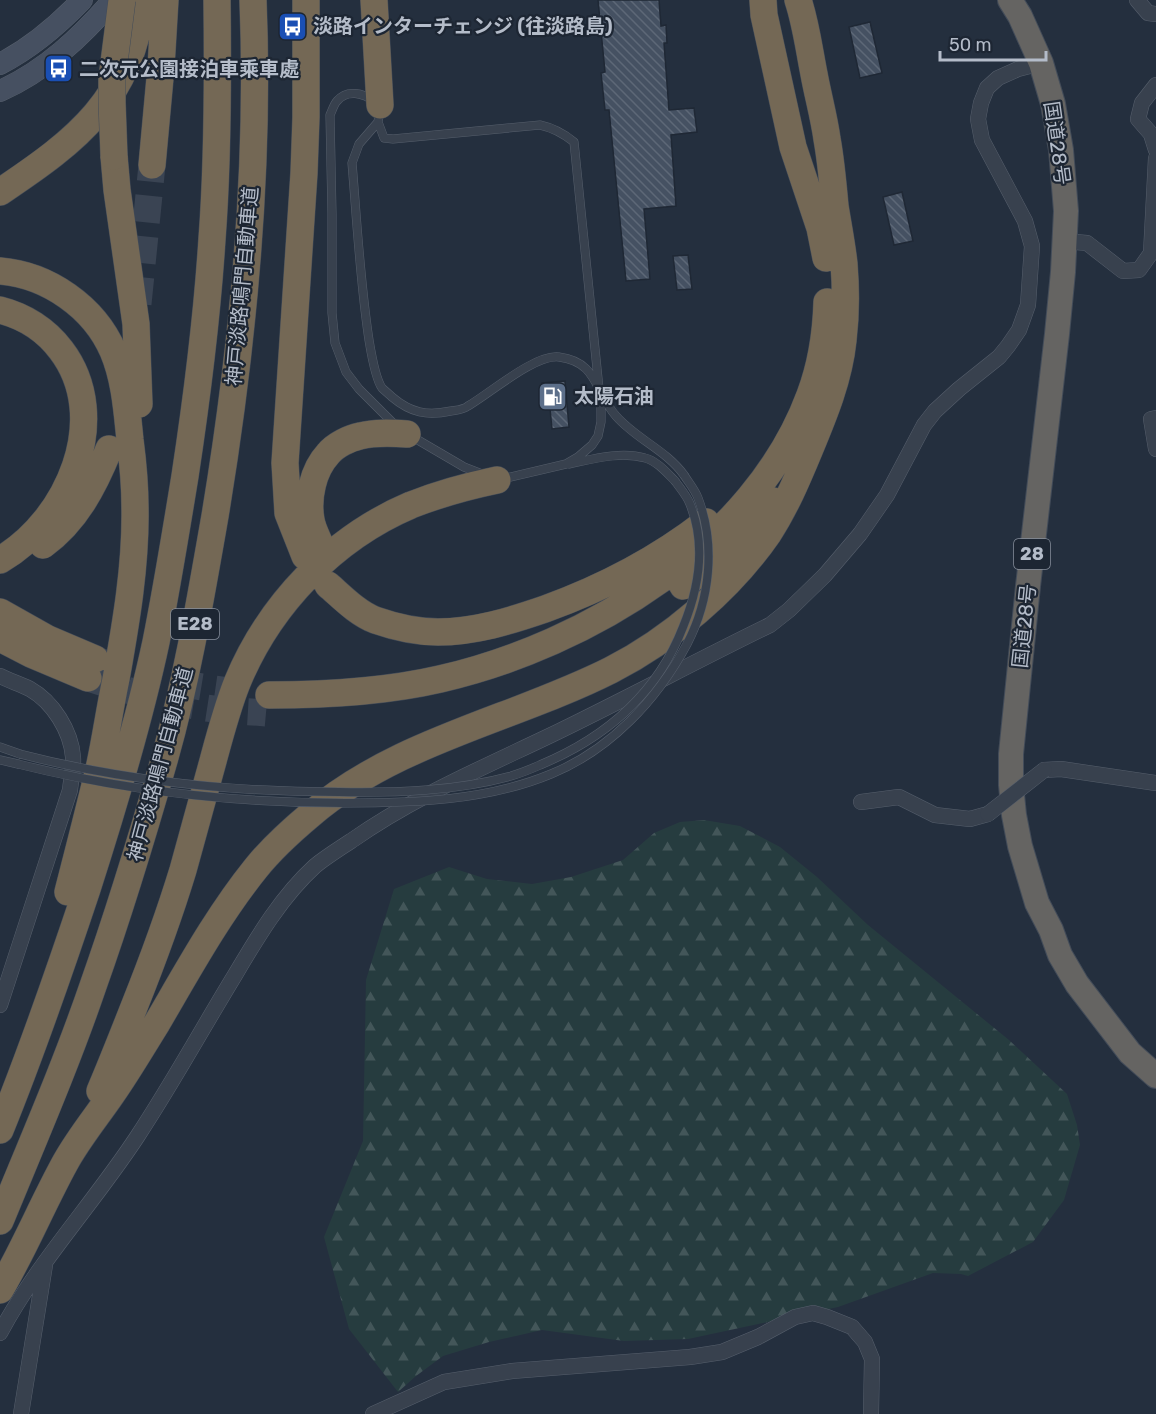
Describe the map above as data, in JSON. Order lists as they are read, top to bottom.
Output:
{
  "streets": {
    "highway": [
      "国道28号",
      "神戸淡路鳴門自動車道",
      "28",
      "E28"
    ]
  },
  "places": {
    "bus stop": ["淡路インターチェンジ (往淡路島)", "二次元公園接泊車乘車處"],
    "fuel station": ["太陽石油"]
  },
  "scale_bar": "50 m"
}
